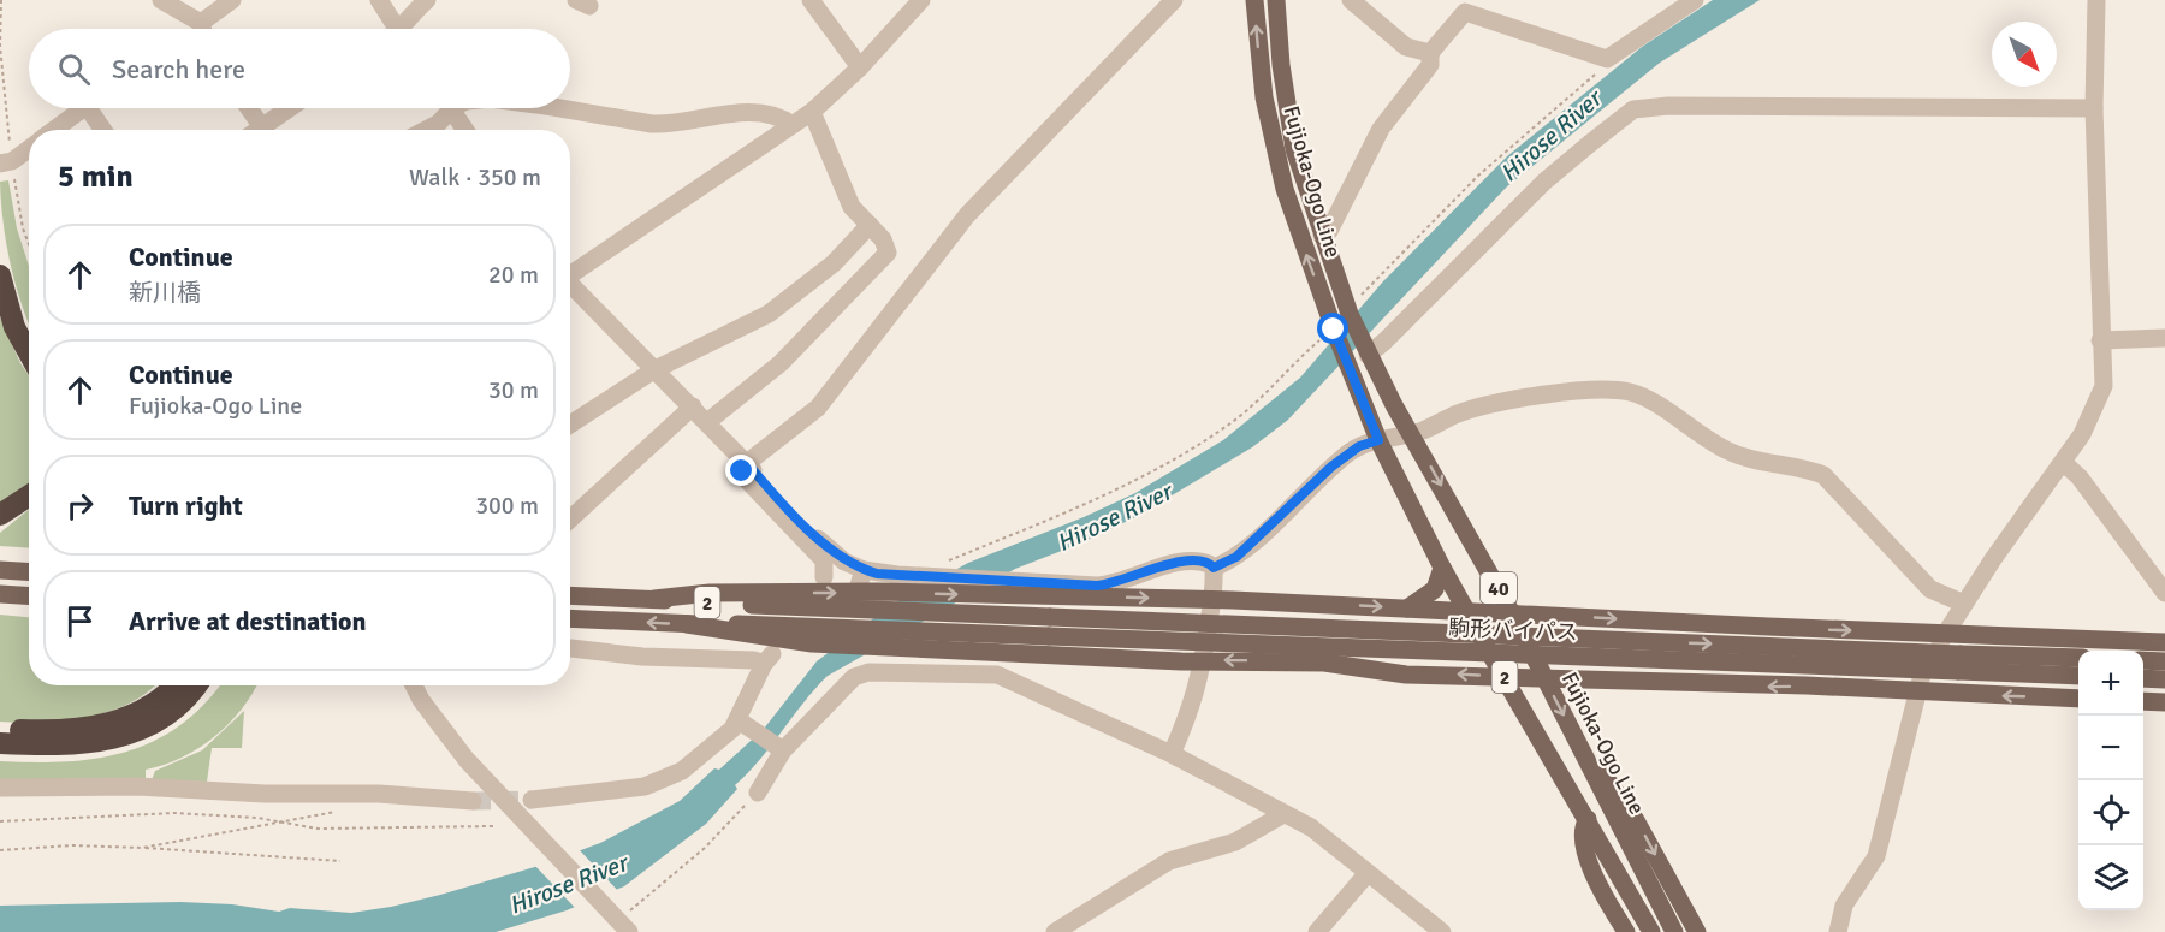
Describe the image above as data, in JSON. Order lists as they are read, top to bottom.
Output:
{
  "streets": {
    "main road": [
      "Fujioka-Ogo Line",
      "40",
      "2",
      "駒形バイパス"
    ]
  },
  "crossings": [
    ["Fujioka-Ogo Line", "40"],
    ["Fujioka-Ogo Line", "2"],
    ["40", "2"],
    ["2", "駒形バイパス"]
  ],
  "water": ["Hirose River"],
  "north": "bottom right",
  "page": {
    "search": "Search here",
    "heading": ["5 min", "Walk · 350 m"],
    "list": [
      ["Continue", "新川橋", "20 m"],
      ["Continue", "Fujioka-Ogo Line", "30 m"],
      ["Turn right", "300 m"],
      "Arrive at destination"
    ],
    "map_buttons": ["+", "−"]
  }
}
